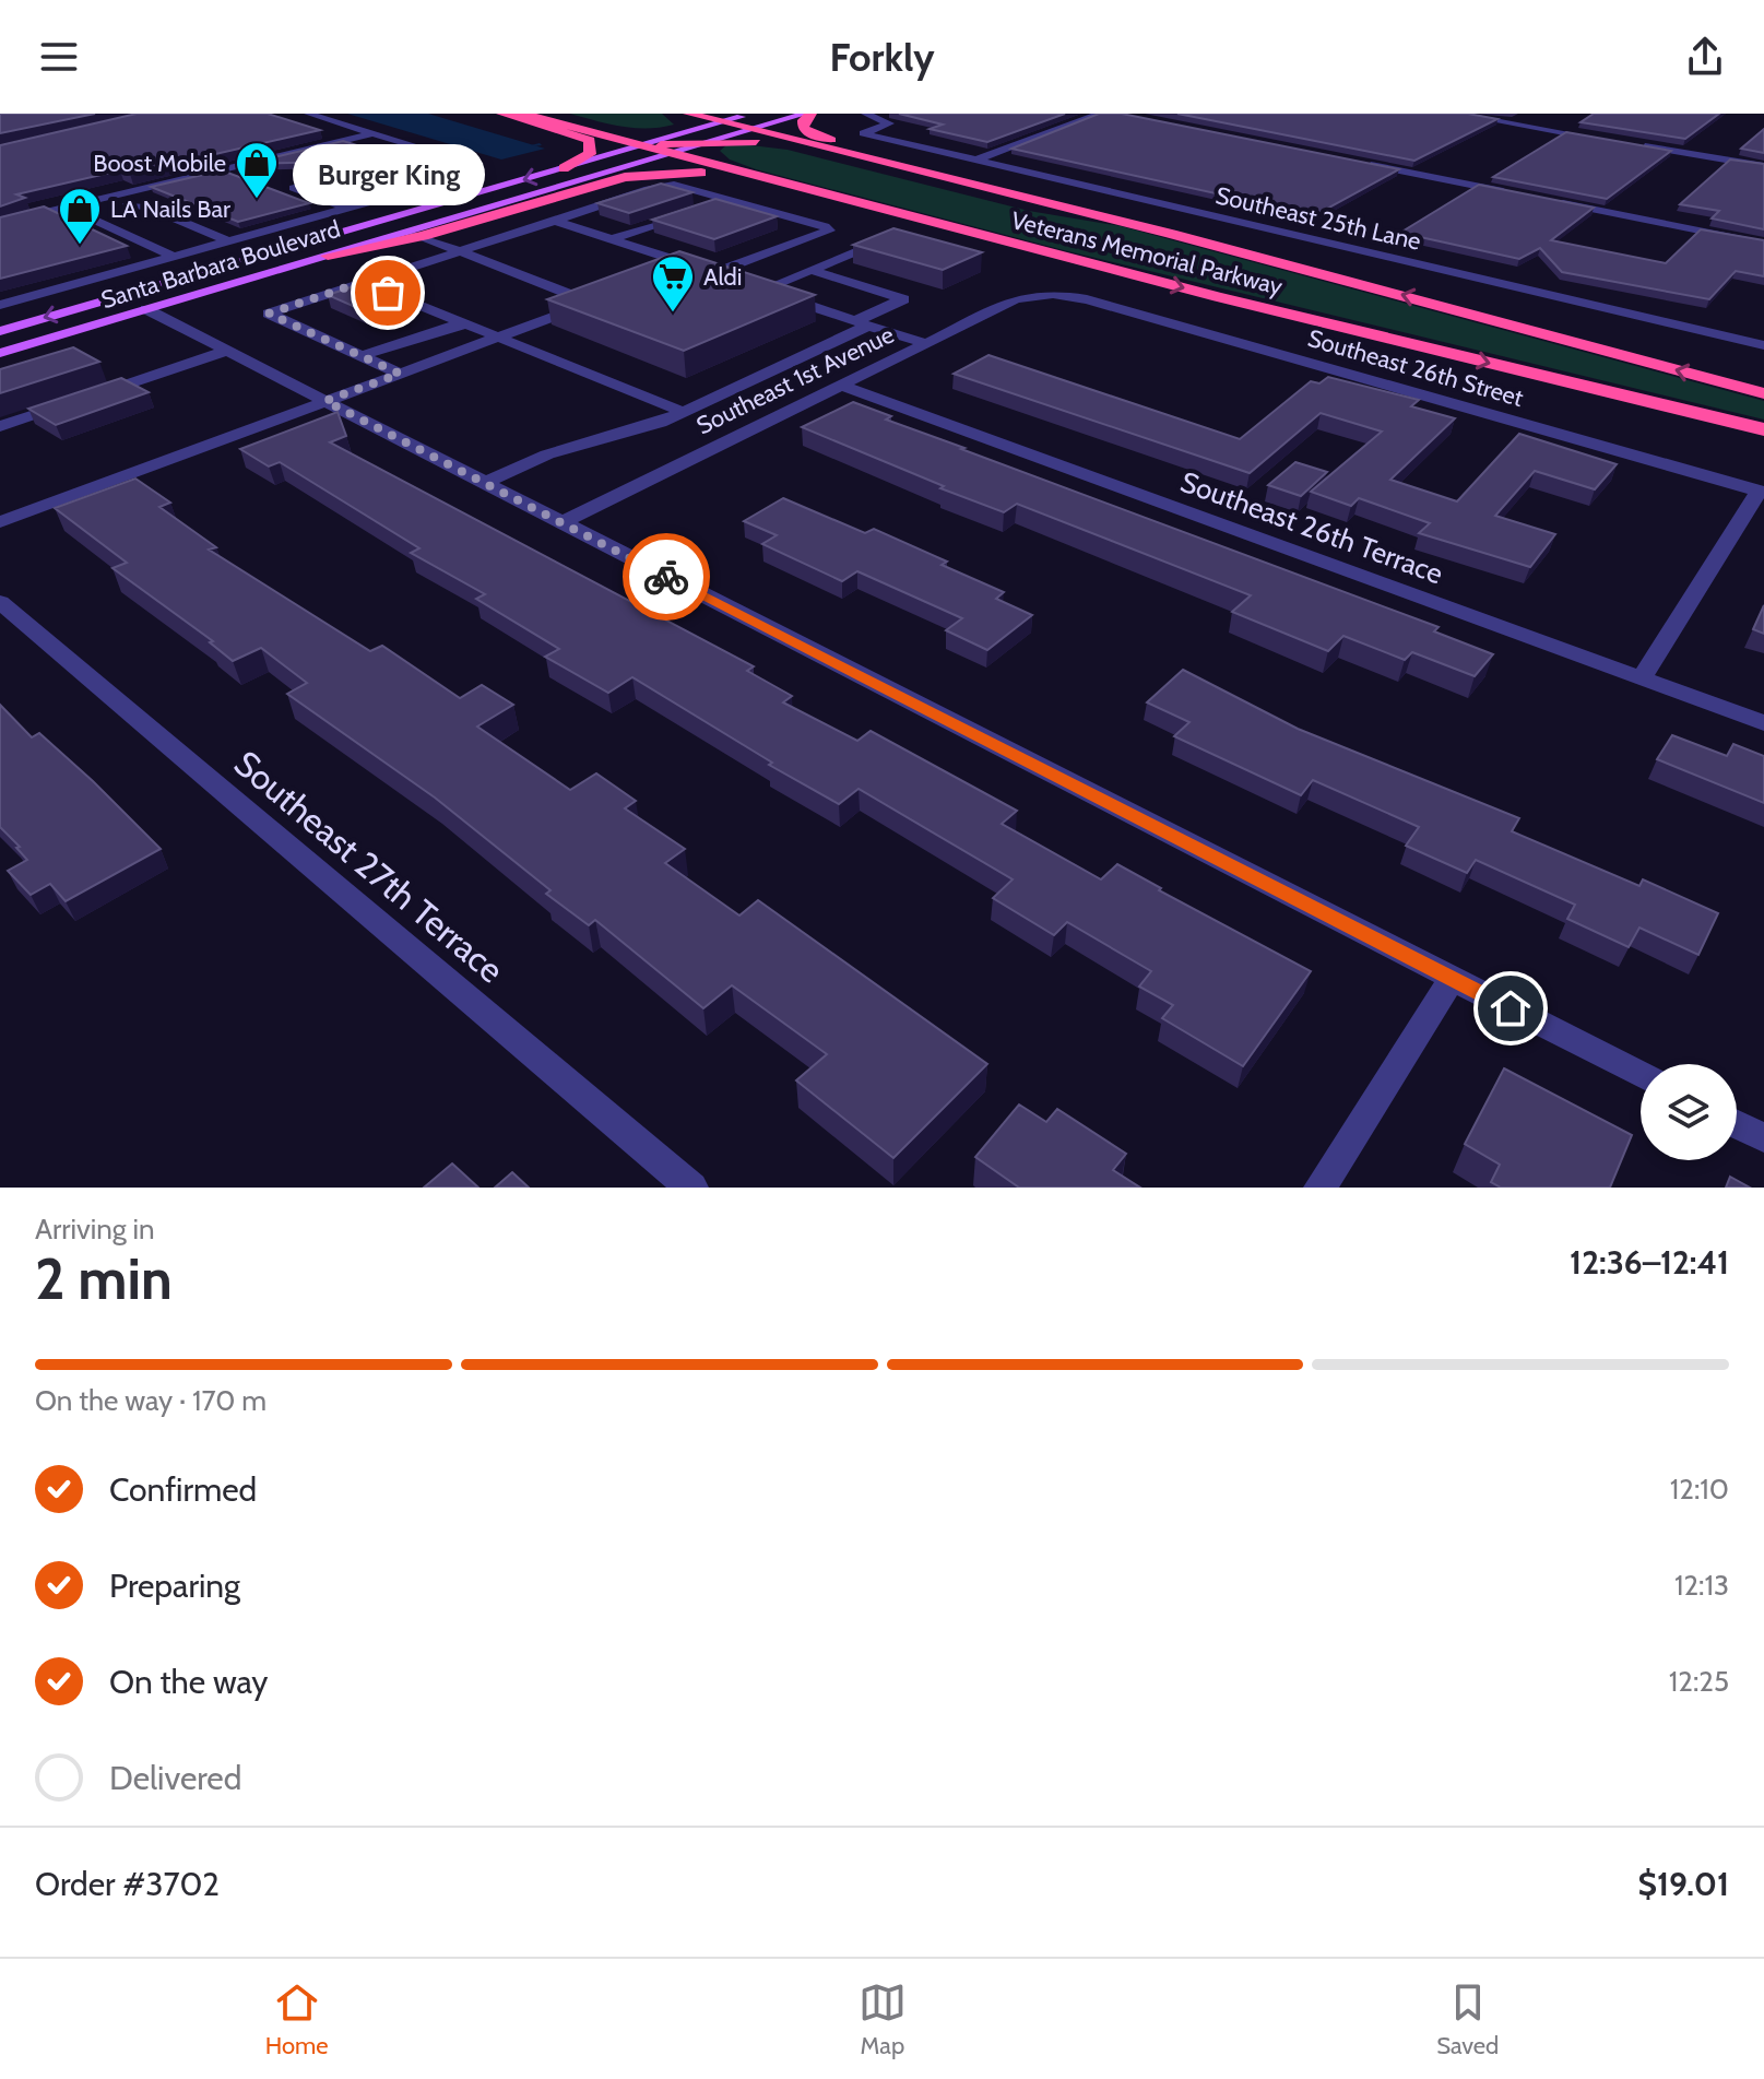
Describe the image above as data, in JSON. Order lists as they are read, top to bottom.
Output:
{
  "streets": {
    "highway": ["Veterans Memorial Parkway"],
    "main road": ["Santa Barbara Boulevard"],
    "street": [
      "Southeast 25th Lane",
      "Southeast 26th Street",
      "Southeast 1st Avenue",
      "Southeast 26th Terrace",
      "Southeast 27th Terrace"
    ]
  },
  "crossings": [
    ["Veterans Memorial Parkway", "Santa Barbara Boulevard"],
    ["Southeast 26th Street", "Southeast 1st Avenue"],
    ["Southeast 1st Avenue", "Southeast 26th Terrace"]
  ],
  "places": {
    "shop": ["Boost Mobile", "LA Nails Bar"],
    "other": ["Burger King"],
    "supermarket": ["Aldi"]
  },
  "page": {
    "header": "Forkly",
    "bubble": "Burger King",
    "heading": ["2 min", "Arriving in", "12:36–12:41"],
    "panel": ["Order #3702", "$19.01"],
    "bar": "On the way · 170 m",
    "list": [
      ["Confirmed", "12:10"],
      ["Preparing", "12:13"],
      ["On the way", "12:25"],
      "Delivered"
    ],
    "tabs": ["Home", "Map", "Saved"]
  }
}
